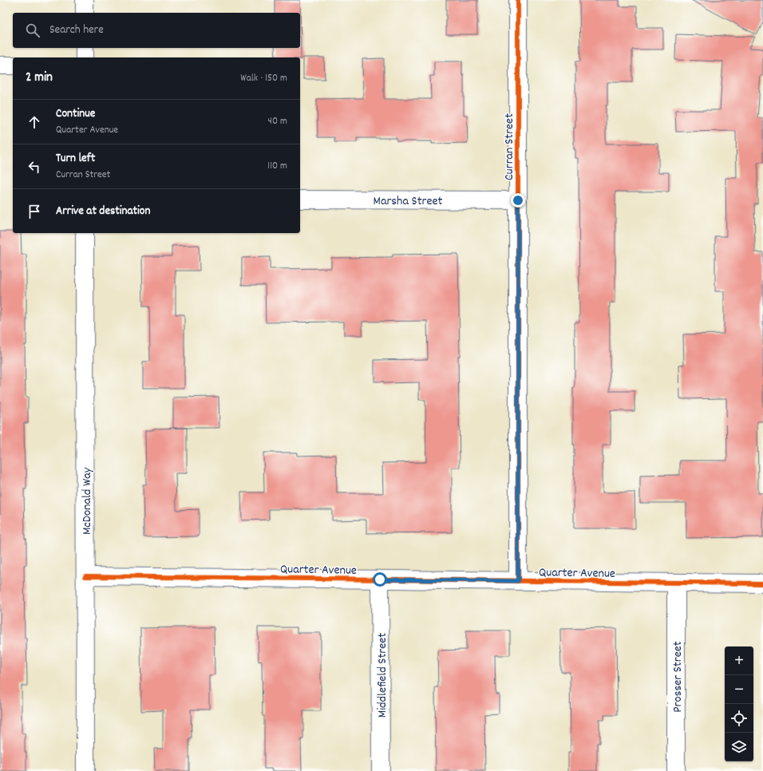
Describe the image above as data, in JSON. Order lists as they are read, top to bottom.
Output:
{
  "streets": {
    "street": [
      "Curran Street",
      "Marsha Street",
      "McDonald Way",
      "Quarter Avenue",
      "Middlefield Street",
      "Prosser Street"
    ]
  },
  "crossings": [
    ["Curran Street", "Marsha Street"],
    ["Curran Street", "Quarter Avenue"],
    ["McDonald Way", "Quarter Avenue"],
    ["Quarter Avenue", "Middlefield Street"],
    ["Quarter Avenue", "Prosser Street"]
  ],
  "page": {
    "search": "Search here",
    "heading": ["2 min", "Walk · 150 m"],
    "list": [
      ["Continue", "Quarter Avenue", "40 m"],
      ["Turn left", "Curran Street", "110 m"],
      "Arrive at destination"
    ],
    "map_buttons": ["+", "−"]
  }
}
